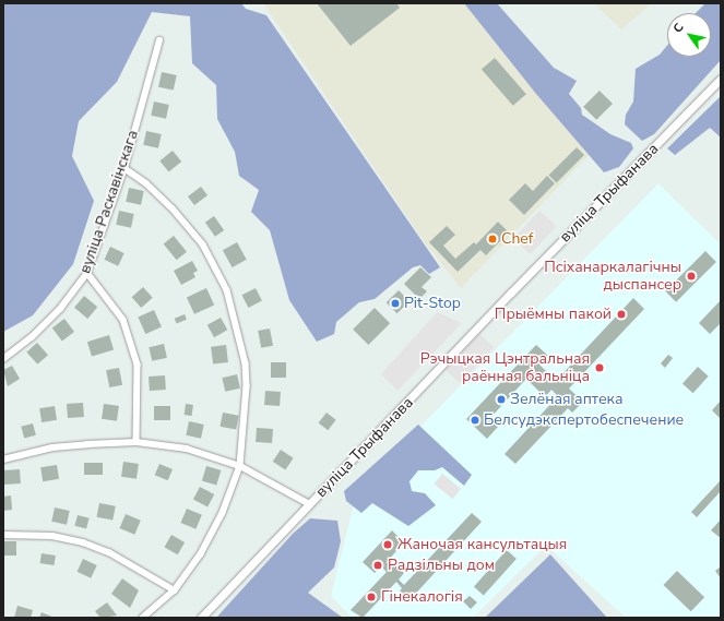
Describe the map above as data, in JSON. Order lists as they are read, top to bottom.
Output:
{
  "streets": {
    "street": ["вуліца Трыфанава", "вуліца Раскавінскага"]
  },
  "places": [
    "Chef",
    "Псіханаркалагічны дыспансер",
    "Pit-Stop",
    "Прыёмны пакой",
    "Рэчыцкая Цэнтральная раённая бальніца",
    "Зелёная аптека",
    "Белсудэкспертобеспечение",
    "Жаночая кансультацыя",
    "Радзільны дом",
    "Гінекалогія"
  ],
  "north": "top left"
}
